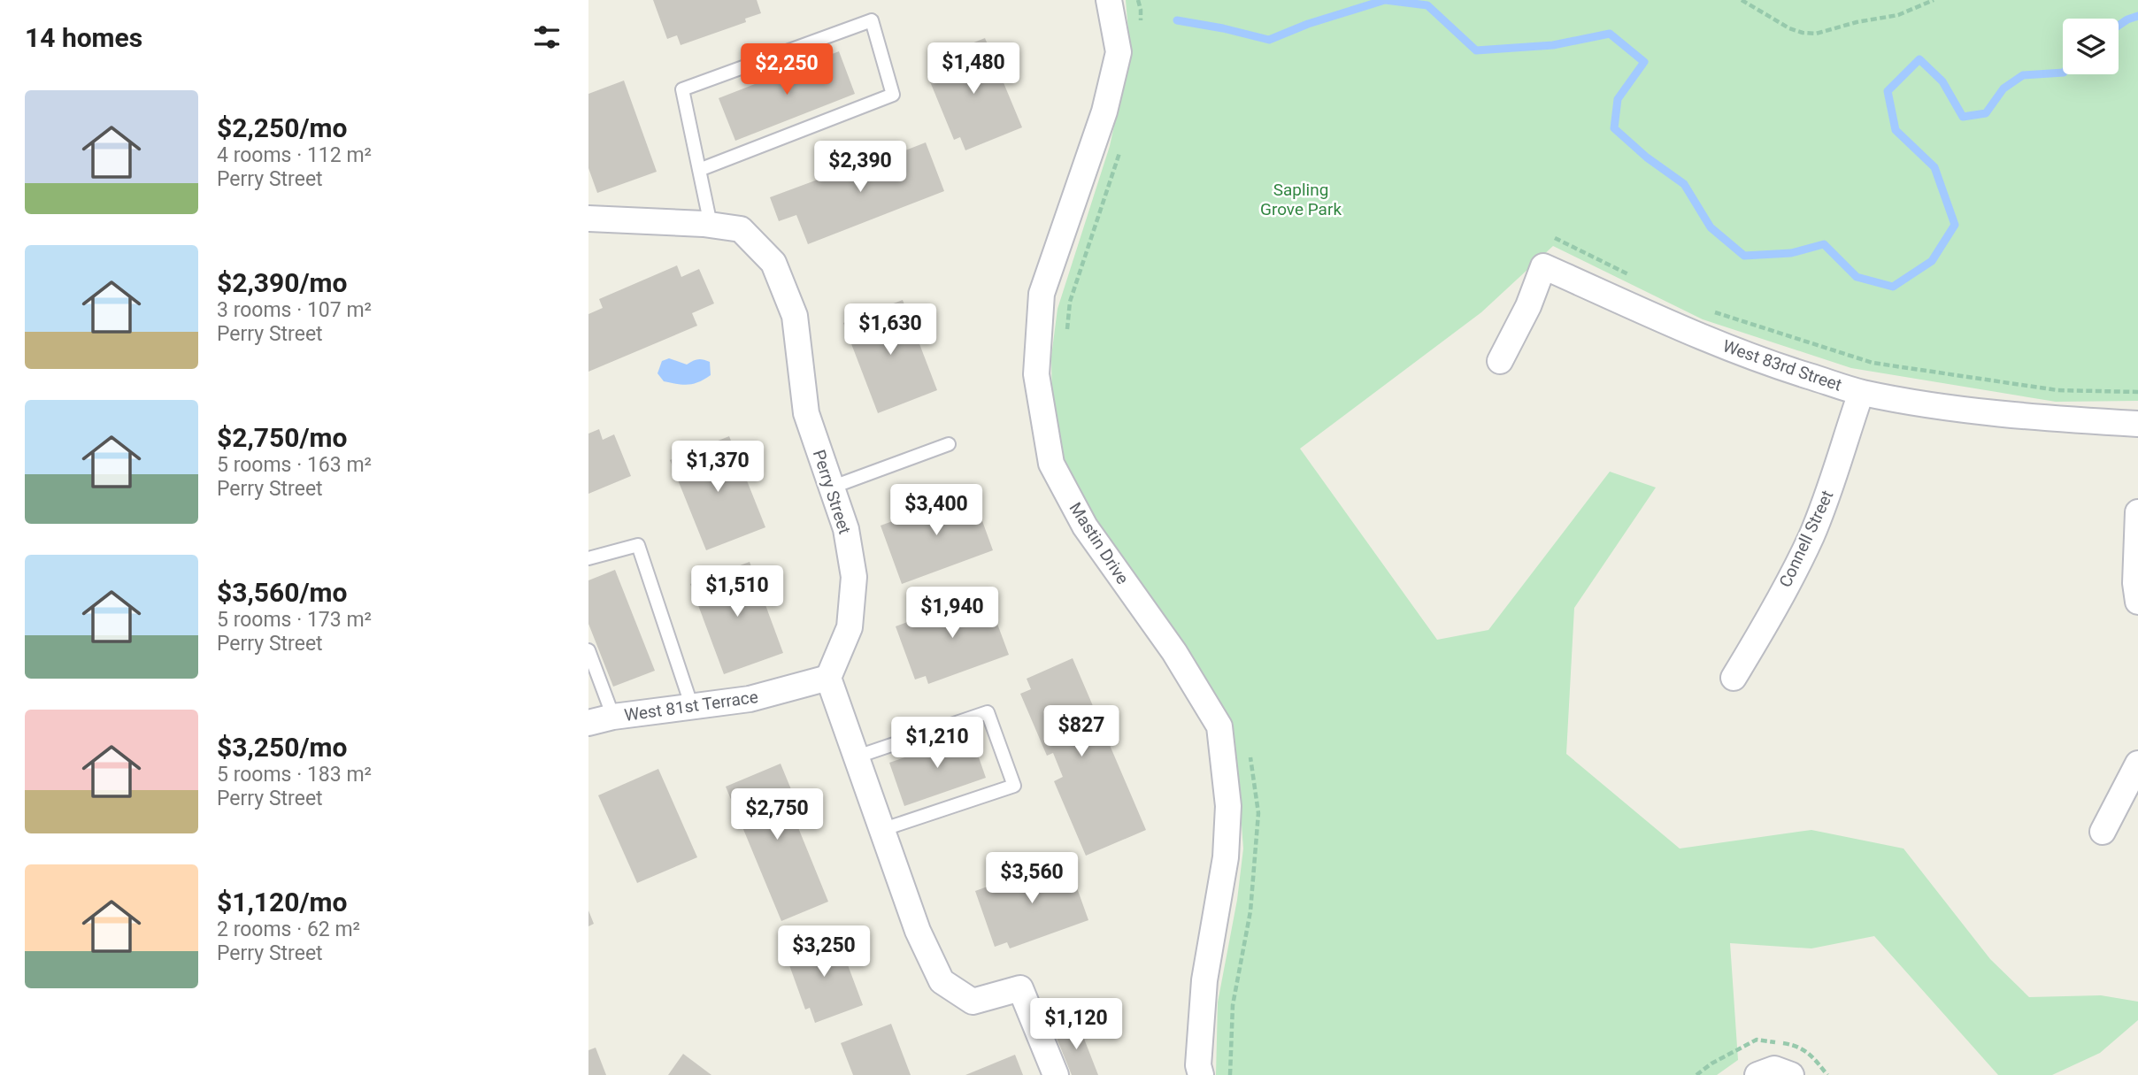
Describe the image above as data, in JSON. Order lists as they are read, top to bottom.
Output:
{
  "streets": {
    "street": [
      "West 83rd Street",
      "Perry Street",
      "Connell Street",
      "Mastin Drive",
      "West 81st Terrace"
    ]
  },
  "crossings": [
    ["West 83rd Street", "Connell Street"],
    ["Perry Street", "West 81st Terrace"]
  ],
  "parks": ["Sapling Grove Park"],
  "page": {
    "heading": "14 homes",
    "price": [
      "$1,480",
      "$2,250",
      "$2,390",
      "$1,630",
      "$1,370",
      "$3,400",
      "$1,510",
      "$1,940",
      "$827",
      "$1,210",
      "$2,750",
      "$3,560",
      "$3,250",
      "$1,120"
    ],
    "list": [
      {
        "name": "$2,250/mo",
        "note": "4 rooms · 112 m² · Perry Street"
      },
      {
        "name": "$2,390/mo",
        "note": "3 rooms · 107 m² · Perry Street"
      },
      {
        "name": "$2,750/mo",
        "note": "5 rooms · 163 m² · Perry Street"
      },
      {
        "name": "$3,560/mo",
        "note": "5 rooms · 173 m² · Perry Street"
      },
      {
        "name": "$3,250/mo",
        "note": "5 rooms · 183 m² · Perry Street"
      },
      {
        "name": "$1,120/mo",
        "note": "2 rooms · 62 m² · Perry Street"
      }
    ]
  }
}
